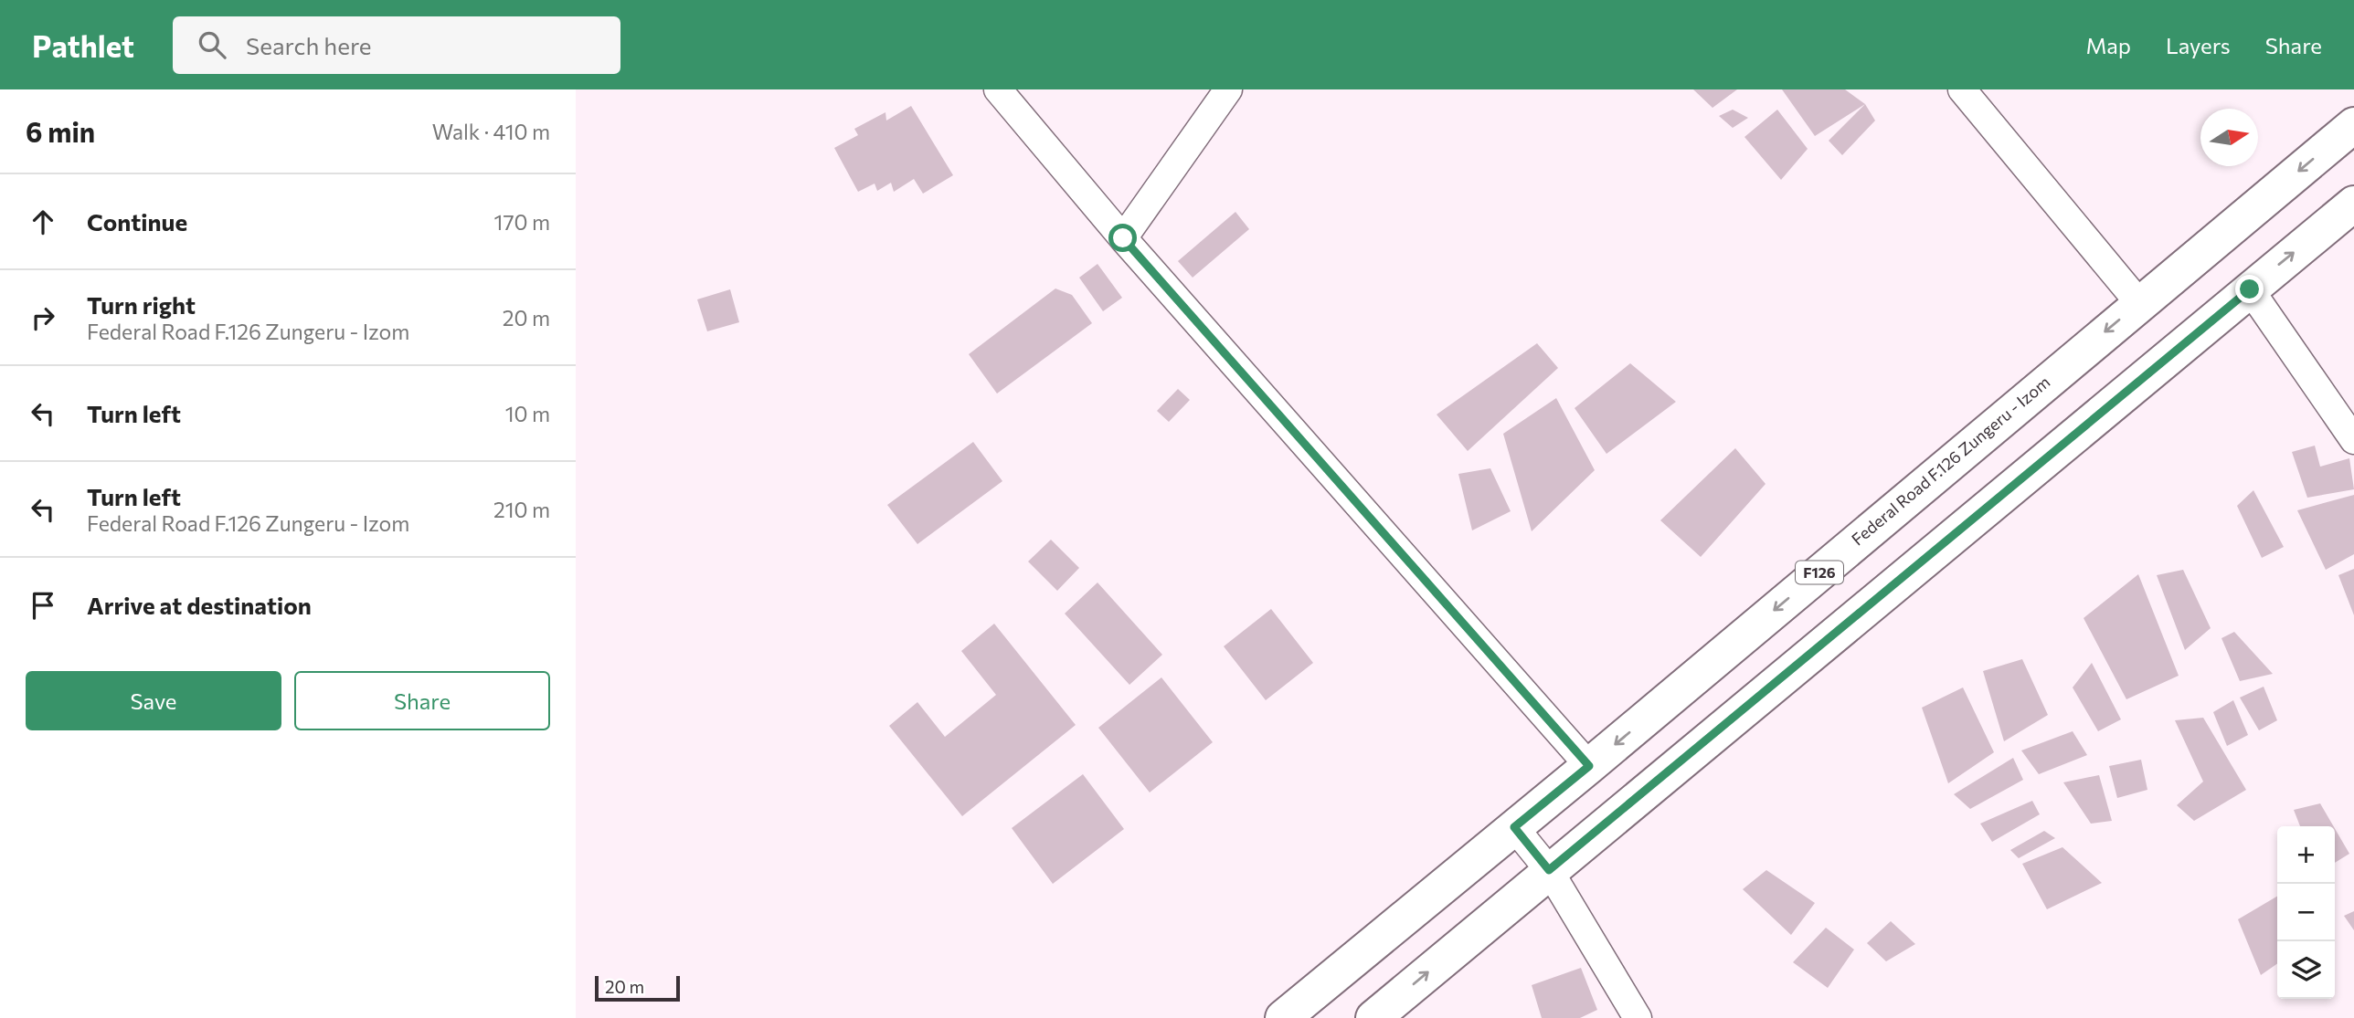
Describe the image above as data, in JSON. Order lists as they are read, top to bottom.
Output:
{
  "streets": {
    "main road": ["Federal Road F.126 Zungeru - Izom", "F126"]
  },
  "scale_bar": "20 m",
  "north": "right",
  "page": {
    "header": "Pathlet",
    "search": "Search here",
    "nav": ["Map", "Layers", "Share"],
    "heading": ["6 min", "Walk · 410 m"],
    "list": [
      ["Continue", "170 m"],
      ["Turn right", "Federal Road F.126 Zungeru - Izom", "20 m"],
      ["Turn left", "10 m"],
      ["Turn left", "Federal Road F.126 Zungeru - Izom", "210 m"],
      "Arrive at destination"
    ],
    "buttons": ["Save", "Share"],
    "map_buttons": ["+", "−"],
    "scale": "20 m"
  }
}
